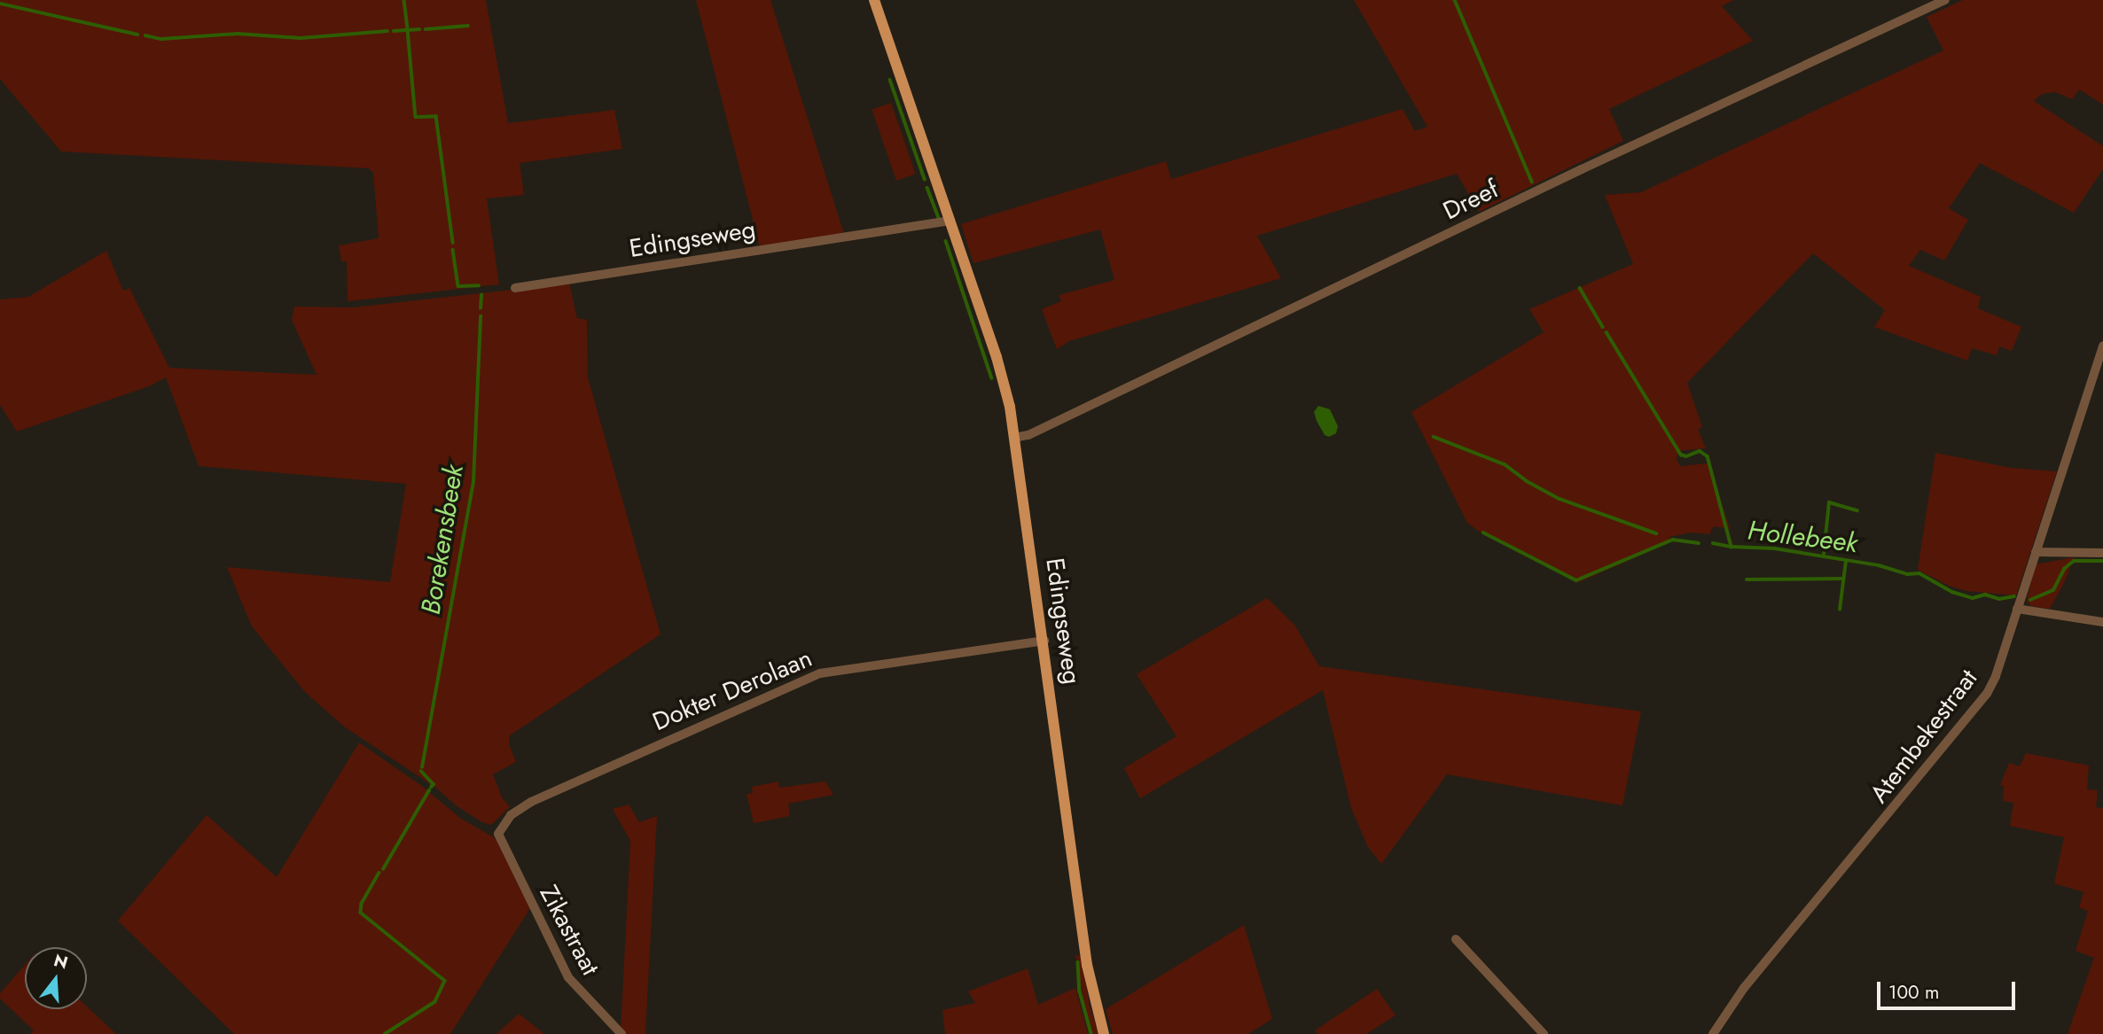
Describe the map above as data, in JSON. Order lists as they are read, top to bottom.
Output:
{
  "streets": {
    "main road": ["Edingseweg"],
    "street": [
      "Dreef",
      "Dokter Derolaan",
      "Atembekestraat",
      "Zikastraat"
    ]
  },
  "crossings": [
    ["Dreef", "Edingseweg"],
    ["Edingseweg", "Dokter Derolaan"],
    ["Dokter Derolaan", "Zikastraat"]
  ],
  "water": ["Hollebeek", "Borekensbeek"],
  "scale_bar": "100 m",
  "north": "top"
}
